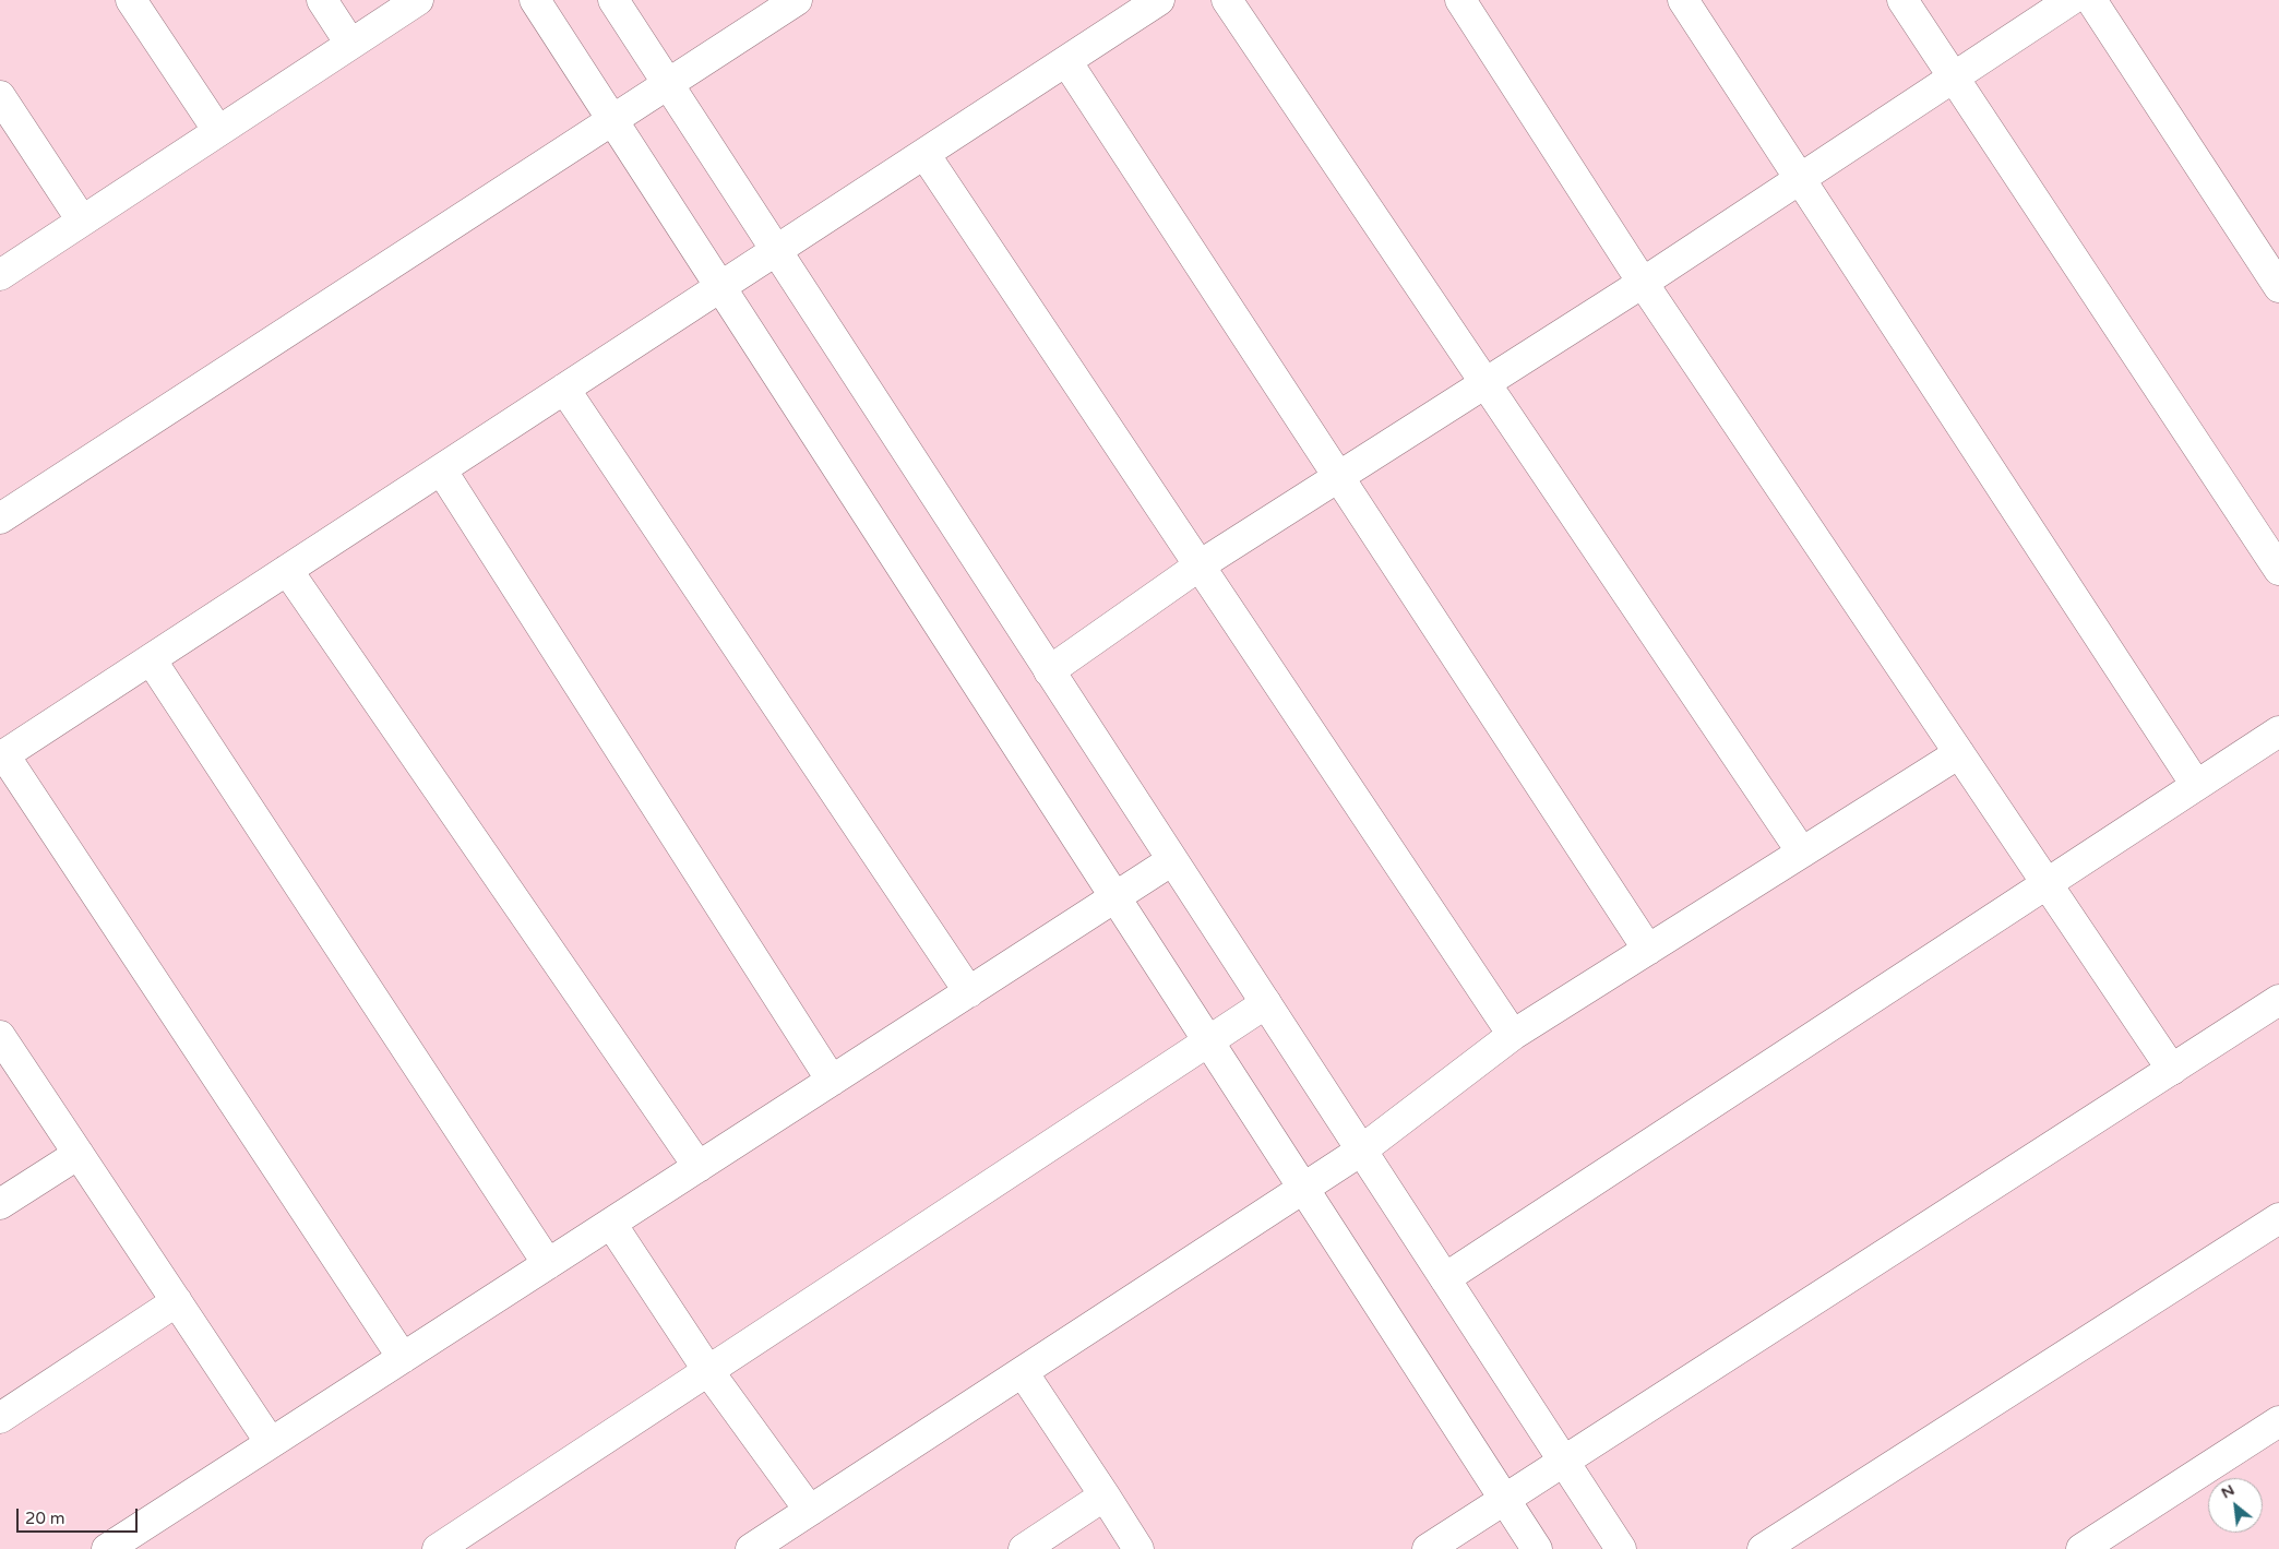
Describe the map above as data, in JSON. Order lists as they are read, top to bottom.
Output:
{
  "scale_bar": "20 m",
  "north": "top left"
}
